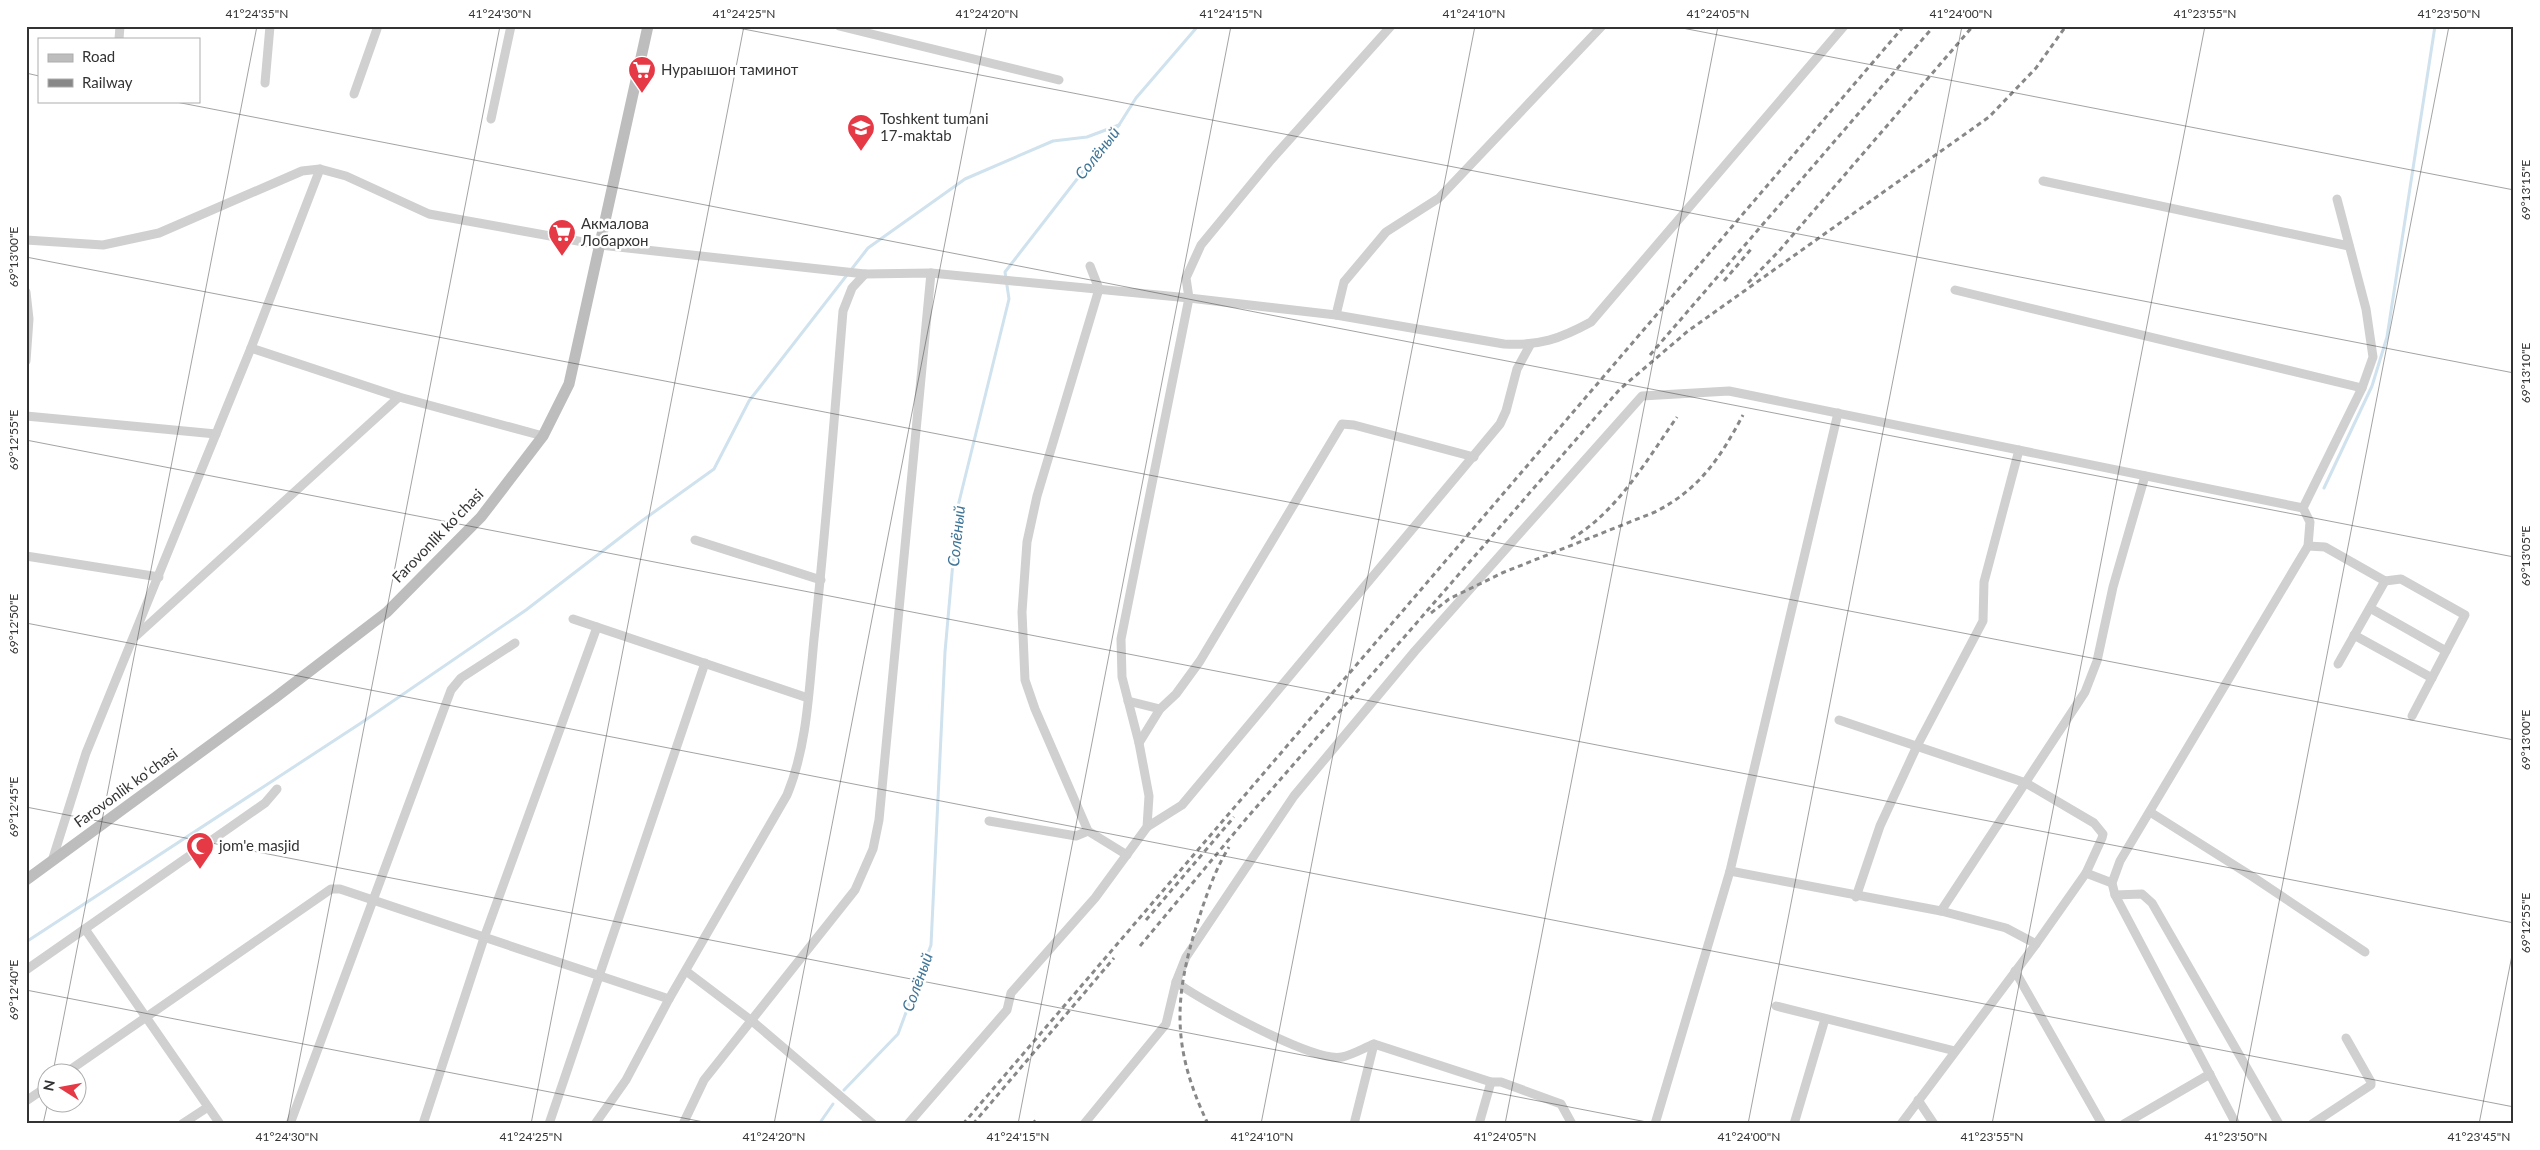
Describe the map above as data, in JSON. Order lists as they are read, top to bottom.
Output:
{
  "streets": {
    "street": ["Farovonlik koʻchasi"]
  },
  "water": ["Солёный"],
  "places": {
    "supermarket": ["Нураышон таминот", "Акмалова Лобархон"],
    "school or university": ["Toshkent tumani 17-maktab"],
    "mosque": ["jom'e masjid"]
  },
  "legend": ["Road", "Railway"],
  "north": "left",
  "coordinates": [
    "41°24'35\"N",
    "41°24'30\"N",
    "41°24'25\"N",
    "41°24'20\"N",
    "41°24'15\"N",
    "41°24'10\"N",
    "41°24'05\"N",
    "41°24'00\"N",
    "41°23'55\"N",
    "41°23'50\"N",
    "69°13'15\"E",
    "69°13'00\"E",
    "69°13'10\"E",
    "69°12'55\"E",
    "69°13'05\"E",
    "69°12'50\"E",
    "69°12'45\"E",
    "69°12'40\"E",
    "41°23'45\"N"
  ]
}
